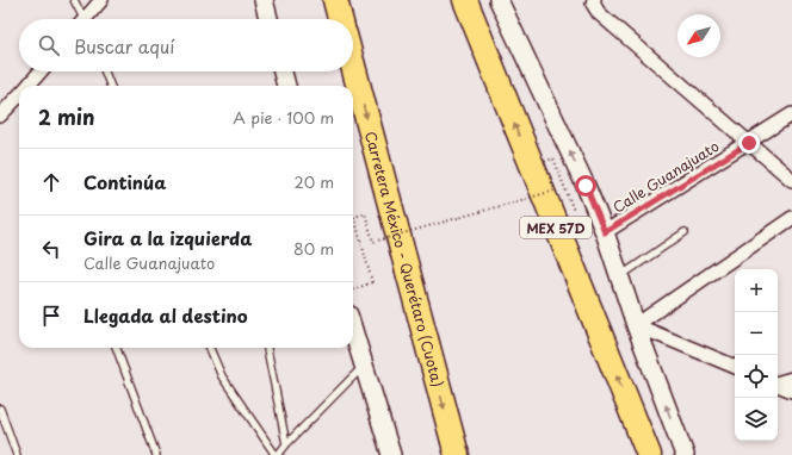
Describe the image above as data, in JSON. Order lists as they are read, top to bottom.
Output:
{
  "streets": {
    "highway": ["MEX 57D", "Carretera México - Querétaro (Cuota)"],
    "street": ["Calle Guanajuato"]
  },
  "north": "bottom left",
  "page": {
    "search": "Buscar aquí",
    "heading": ["2 min", "A pie · 100 m"],
    "list": [
      ["Continúa", "20 m"],
      ["Gira a la izquierda", "Calle Guanajuato", "80 m"],
      "Llegada al destino"
    ],
    "map_buttons": ["+", "−"]
  }
}
